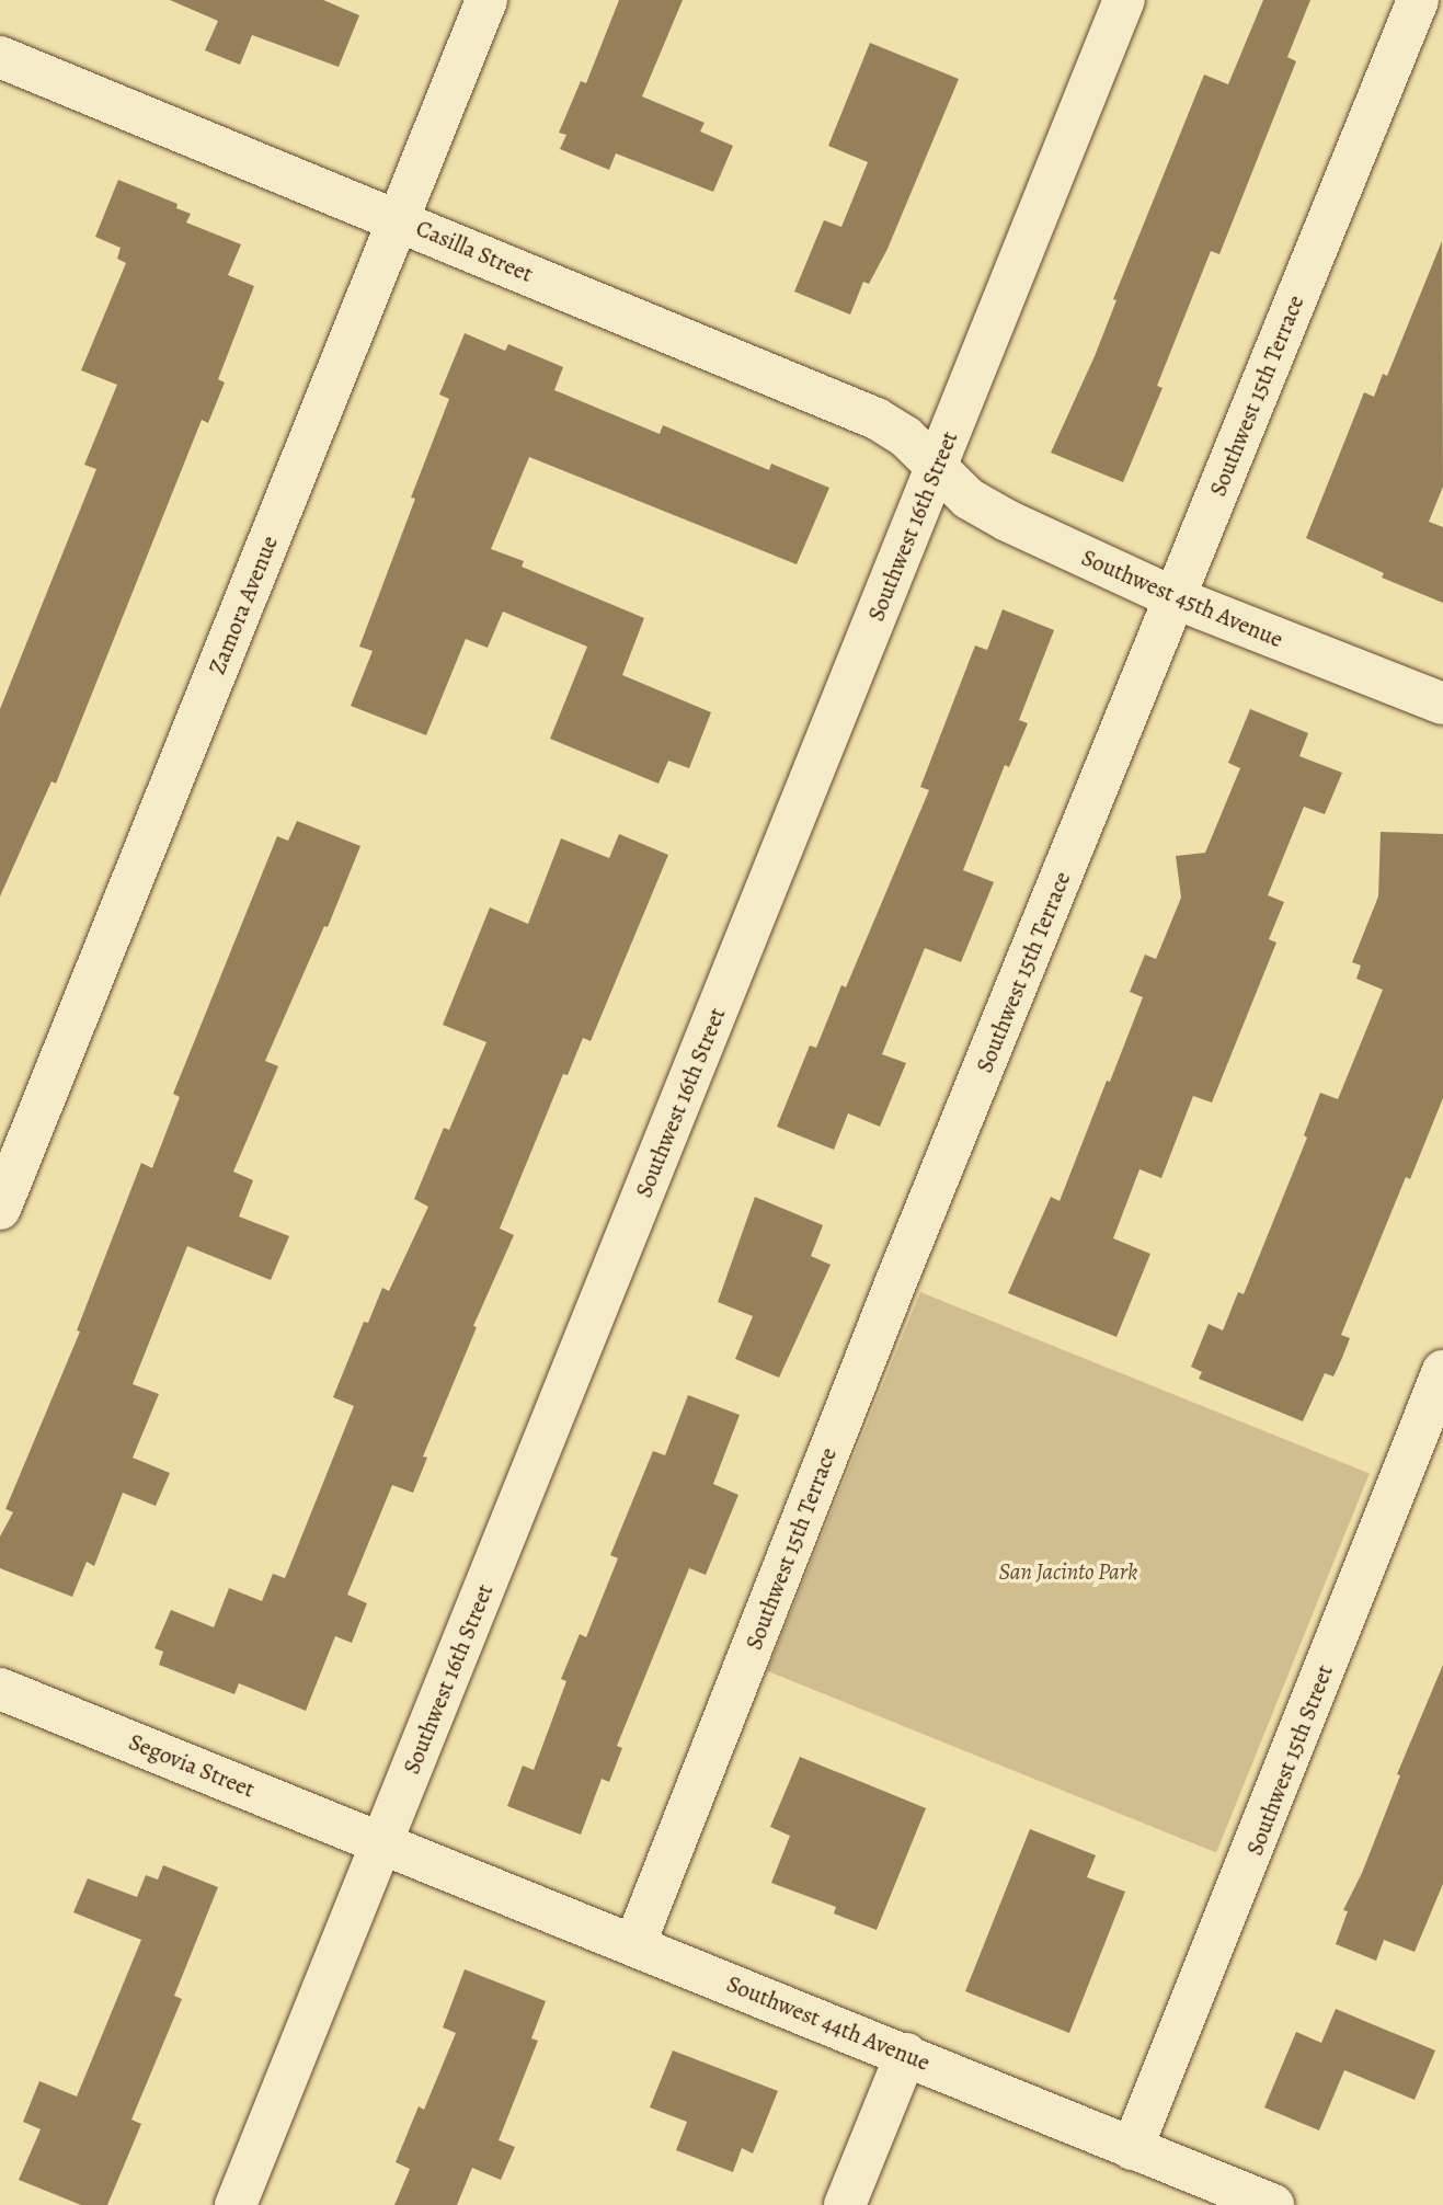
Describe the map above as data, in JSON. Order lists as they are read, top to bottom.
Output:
{
  "streets": {
    "street": [
      "Casilla Street",
      "Southwest 15th Terrace",
      "Southwest 16th Street",
      "Southwest 45th Avenue",
      "Zamora Avenue",
      "Southwest 15th Street",
      "Segovia Street",
      "Southwest 44th Avenue"
    ]
  },
  "crossings": [
    ["Casilla Street", "Southwest 16th Street"],
    ["Casilla Street", "Southwest 45th Avenue"],
    ["Casilla Street", "Zamora Avenue"],
    ["Southwest 15th Terrace", "Southwest 45th Avenue"],
    ["Southwest 15th Terrace", "Southwest 44th Avenue"],
    ["Southwest 16th Street", "Southwest 45th Avenue"],
    ["Southwest 16th Street", "Segovia Street"],
    ["Southwest 16th Street", "Southwest 44th Avenue"],
    ["Southwest 15th Street", "Southwest 44th Avenue"],
    ["Segovia Street", "Southwest 44th Avenue"]
  ],
  "parks": ["San Jacinto Park"]
}
